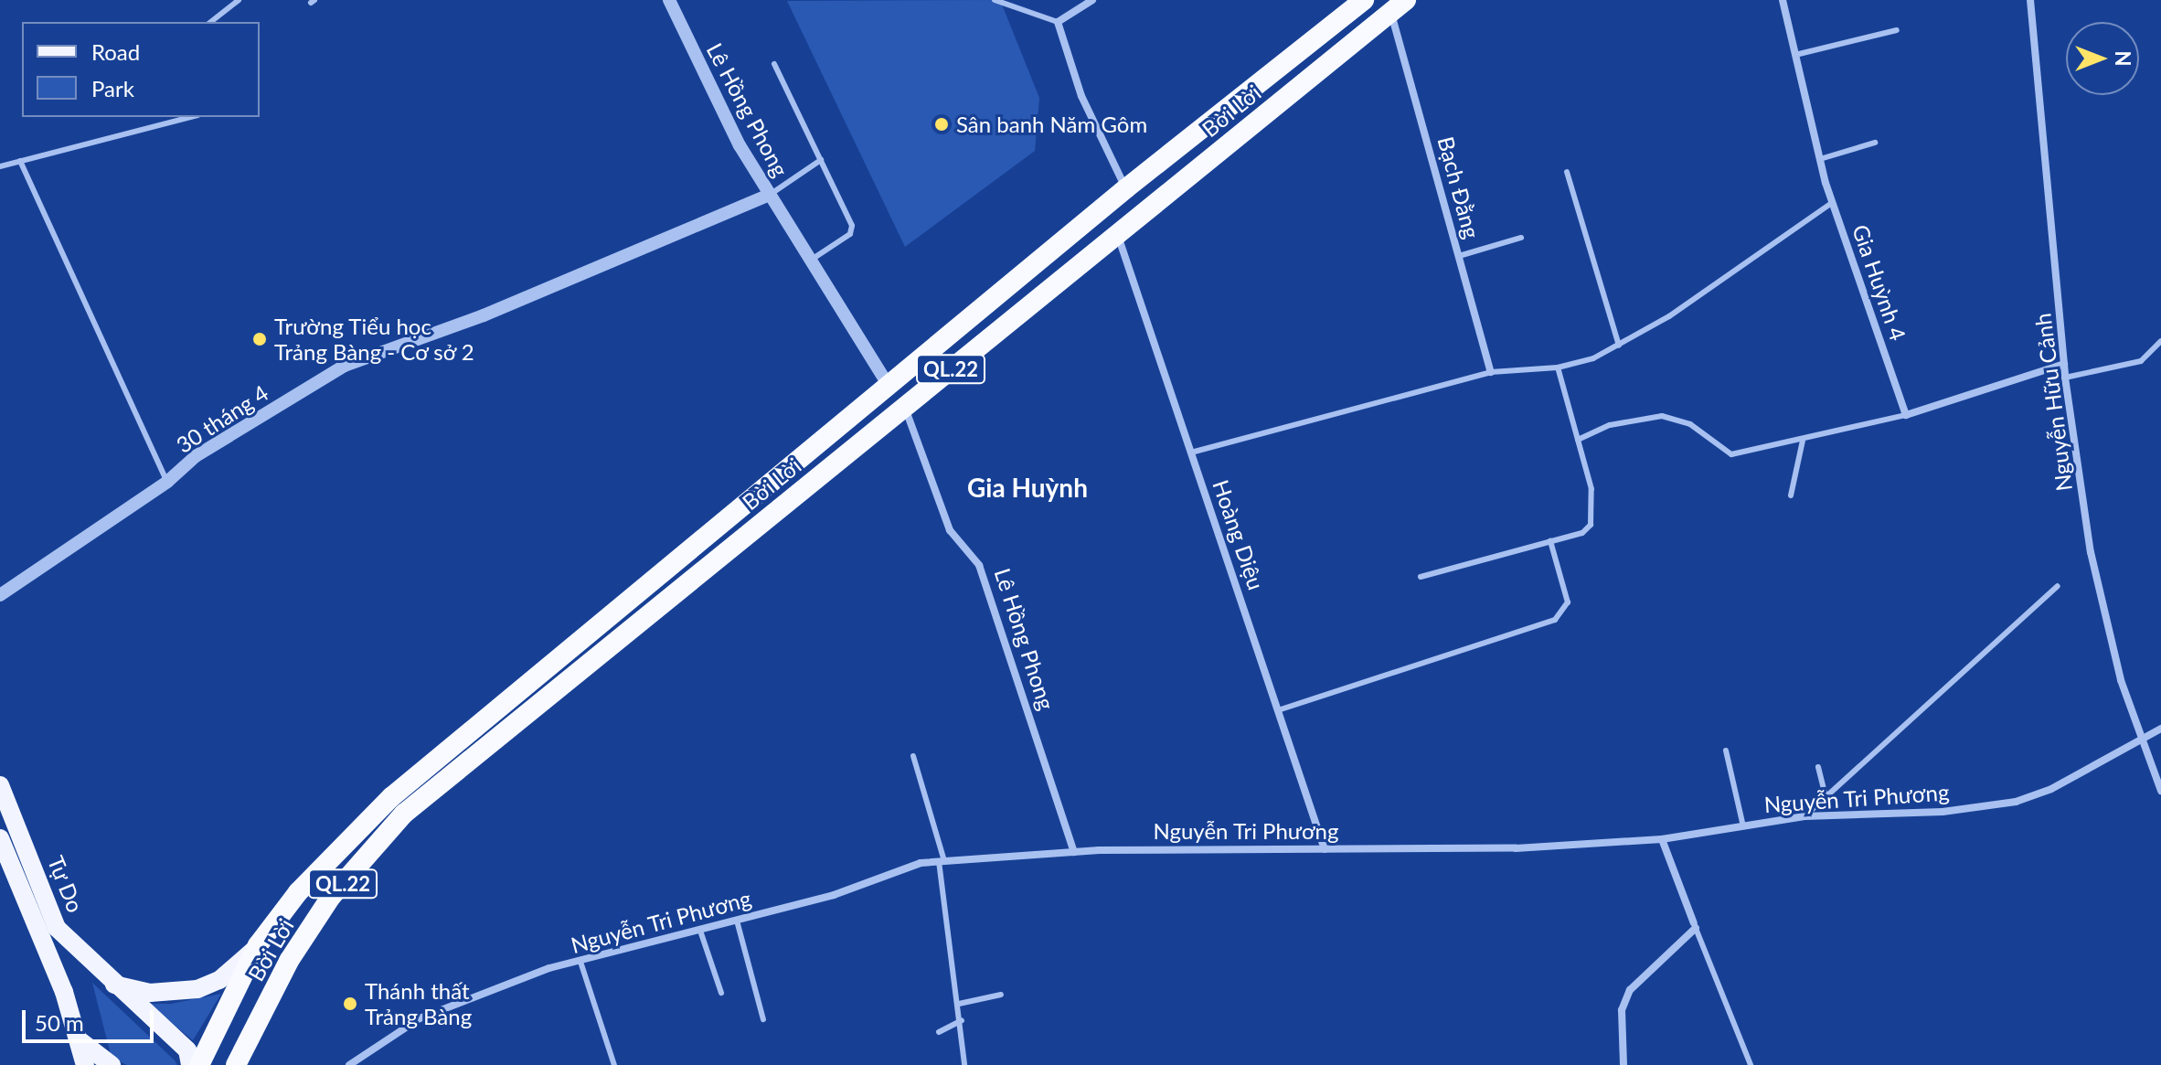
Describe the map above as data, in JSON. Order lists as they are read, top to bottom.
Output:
{
  "streets": {
    "highway": ["Bời Lời", "QL.22"],
    "main road": ["Tự Do"],
    "street": [
      "Lê Hồng Phong",
      "Bạch Đằng",
      "Gia Huỳnh 4",
      "Nguyễn Hữu Cảnh",
      "30 tháng 4",
      "Hoàng Diệu",
      "Nguyễn Tri Phương"
    ]
  },
  "crossings": [
    ["Lê Hồng Phong", "Bời Lời"],
    ["Lê Hồng Phong", "30 tháng 4"],
    ["Lê Hồng Phong", "Nguyễn Tri Phương"],
    ["Bời Lời", "Bạch Đằng"],
    ["Bời Lời", "Hoàng Diệu"],
    ["Bời Lời", "Tự Do"],
    ["Nguyễn Hữu Cảnh", "Nguyễn Tri Phương"],
    ["Hoàng Diệu", "Nguyễn Tri Phương"]
  ],
  "districts": ["Gia Huỳnh"],
  "places": ["Sân banh Năm Gôm", "Trường Tiểu học Trảng Bàng - Cơ sở 2", "Thánh thất Trảng Bàng"],
  "legend": ["Road", "Park"],
  "scale_bar": "50 m",
  "north": "right"
}
